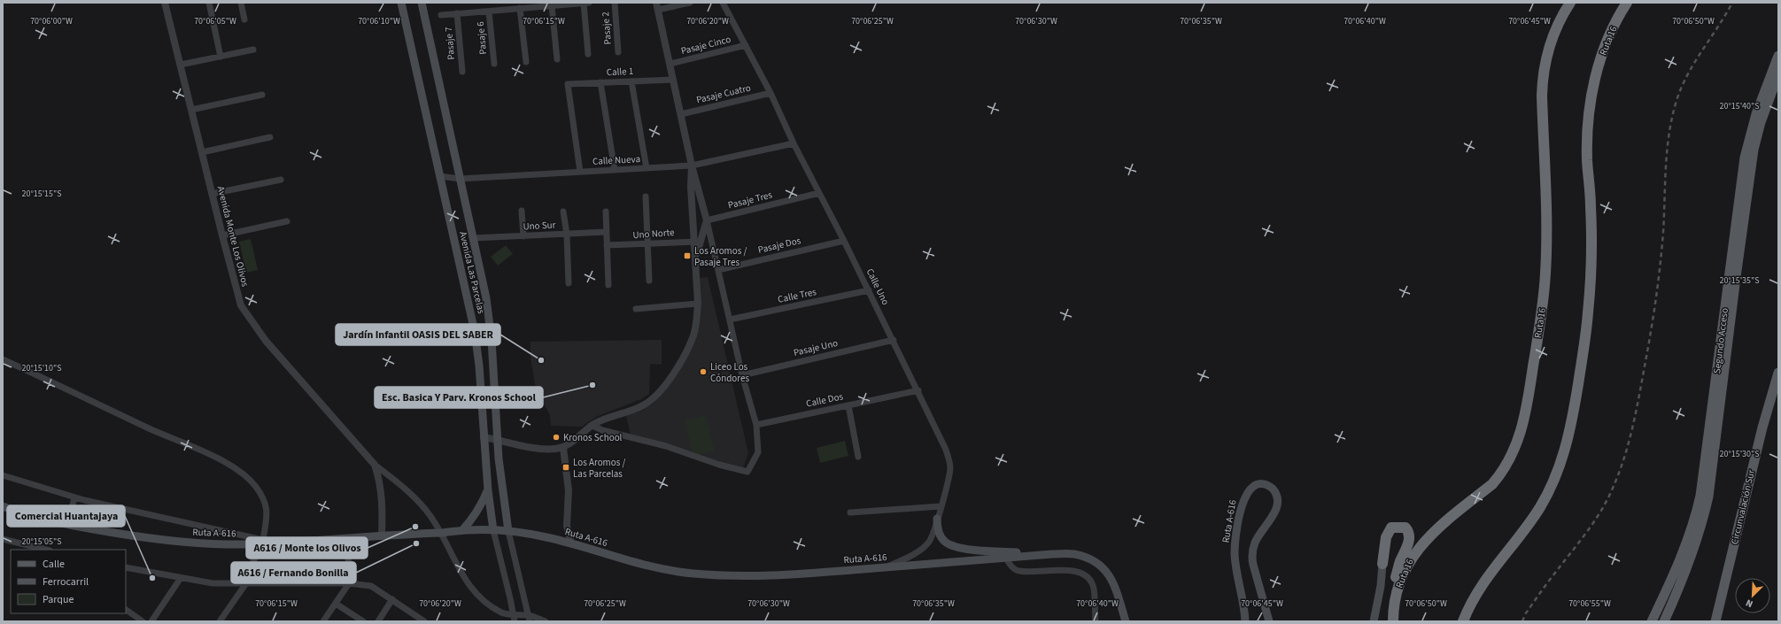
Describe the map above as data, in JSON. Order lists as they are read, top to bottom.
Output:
{
  "streets": {
    "highway": ["Ruta 16"],
    "main road": [
      "Avenida Las Parcelas",
      "Segundo Acceso",
      "Circunvalación Sur",
      "Ruta A-616"
    ],
    "street": [
      "Pasaje 2",
      "Pasaje 6",
      "Pasaje 7",
      "Pasaje Cinco",
      "Calle 1",
      "Pasaje Cuatro",
      "Calle Nueva",
      "Pasaje Tres",
      "Uno Sur",
      "Uno Norte",
      "Avenida Monte Los Olivos",
      "Pasaje Dos",
      "Calle Uno",
      "Calle Tres",
      "Pasaje Uno",
      "Calle Dos"
    ]
  },
  "crossings": [
    ["Pasaje Cinco", "Calle Uno"],
    ["Calle 1", "Calle Nueva"],
    ["Pasaje Cuatro", "Calle Uno"],
    ["Calle Nueva", "Avenida Las Parcelas"],
    ["Calle Nueva", "Calle Uno"],
    ["Pasaje Tres", "Calle Uno"],
    ["Uno Sur", "Avenida Las Parcelas"],
    ["Avenida Monte Los Olivos", "Ruta A-616"],
    ["Pasaje Dos", "Calle Uno"],
    ["Avenida Las Parcelas", "Ruta A-616"],
    ["Calle Uno", "Calle Tres"],
    ["Calle Uno", "Pasaje Uno"],
    ["Calle Uno", "Calle Dos"],
    ["Calle Uno", "Ruta A-616"]
  ],
  "places": {
    "transit": ["Los Aromos / Pasaje Tres", "Los Aromos / Las Parcelas"],
    "other": [
      "Jardín Infantil OASIS DEL SABER",
      "Liceo Los Cóndores",
      "Esc. Basica Y Parv. Kronos School",
      "Kronos School",
      "A616 / Monte los Olivos",
      "A616 / Fernando Bonilla",
      "Comercial Huantajaya"
    ]
  },
  "legend": ["Calle", "Ferrocarril", "Parque"],
  "north": "bottom left",
  "coordinates": [
    "70°06'00\"W",
    "70°06'10\"W",
    "70°06'15\"W",
    "70°06'20\"W",
    "70°06'25\"W",
    "70°06'30\"W",
    "70°06'35\"W",
    "70°06'40\"W",
    "70°06'45\"W",
    "70°06'50\"W",
    "70°06'05\"W",
    "20°15'40\"S",
    "20°15'15\"S",
    "20°15'35\"S",
    "20°15'10\"S",
    "20°15'30\"S",
    "20°15'05\"S",
    "70°06'55\"W"
  ]
}
